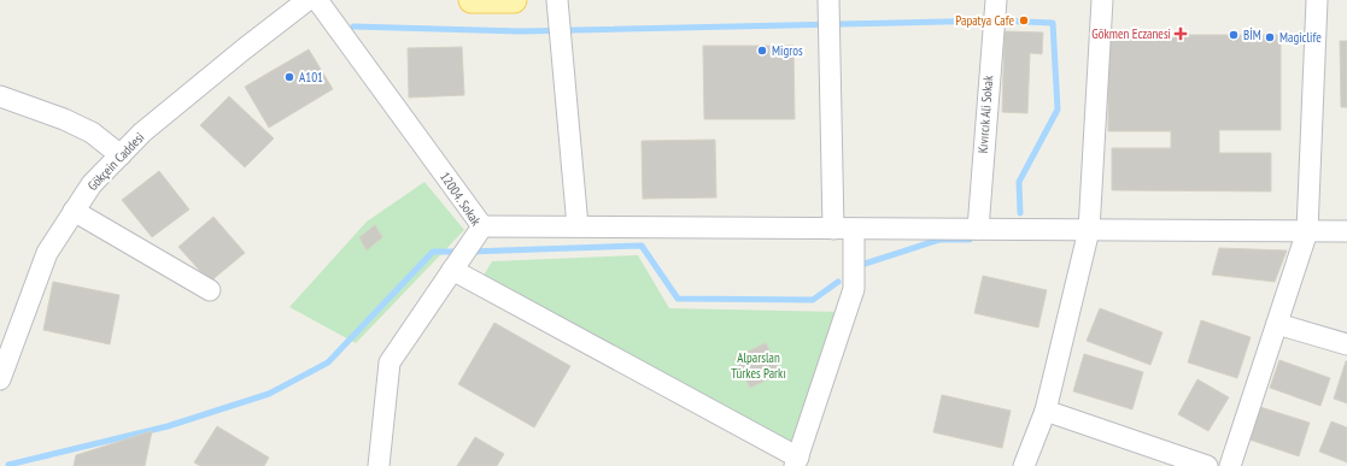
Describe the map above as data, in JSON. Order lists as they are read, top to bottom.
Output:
{
  "streets": {
    "street": ["Kıvırcık Ali Sokak", "Gökçein Caddesi", "12004. Sokak"]
  },
  "parks": ["Alparslan Türkes Parkı"],
  "places": {
    "other": [
      "Papatya Cafe",
      "BİM",
      "Magiclife",
      "Migros",
      "A101"
    ],
    "health": ["Gökmen Eczanesi"]
  }
}
